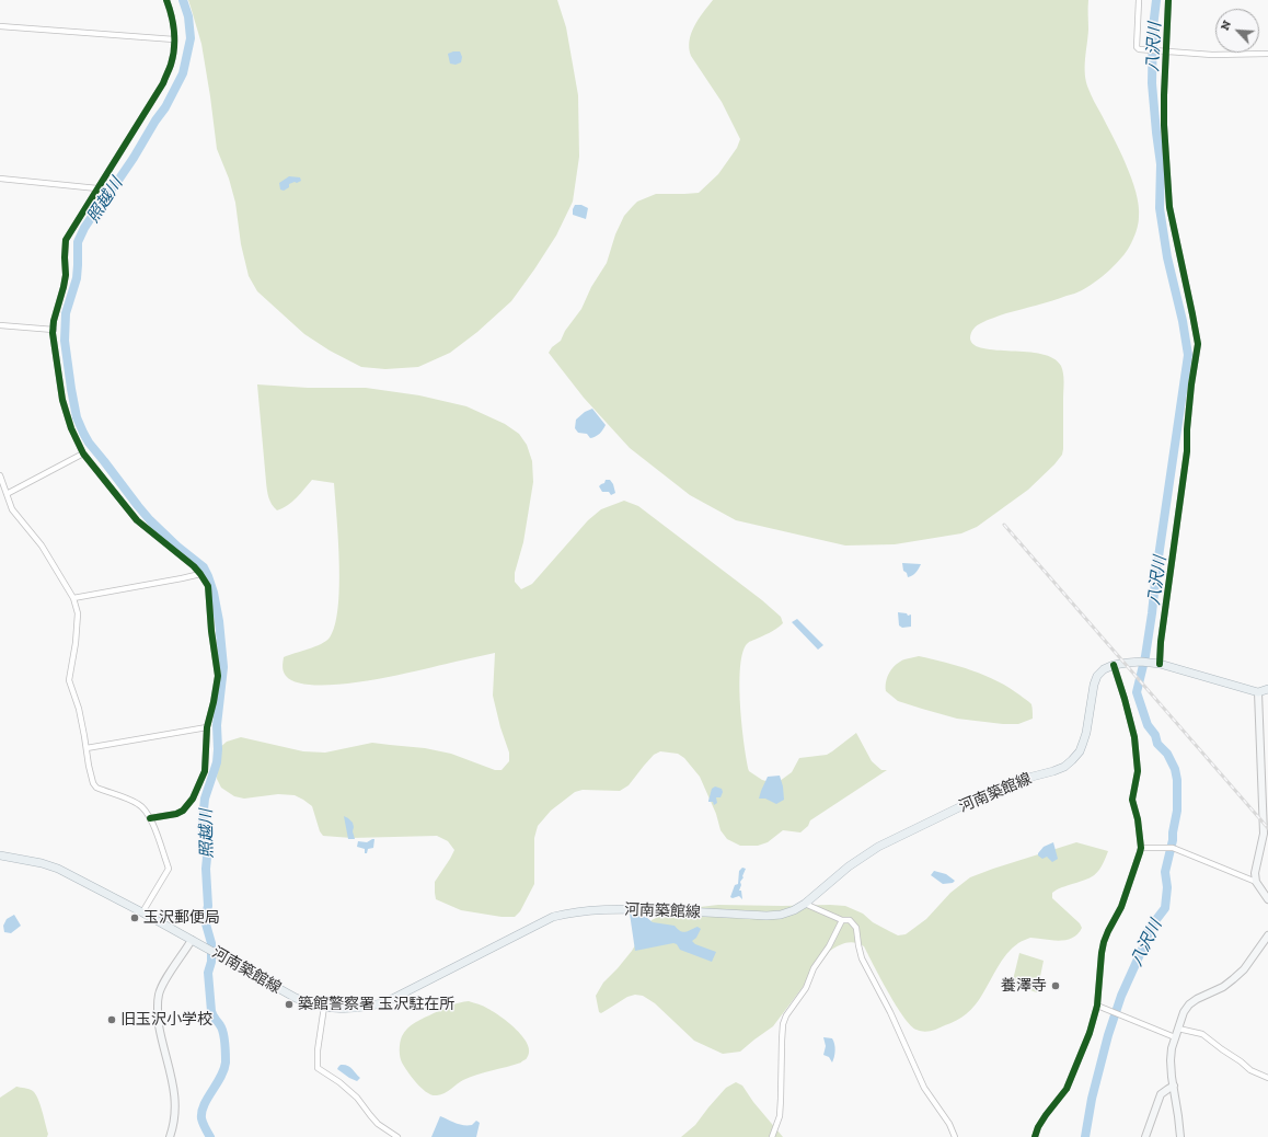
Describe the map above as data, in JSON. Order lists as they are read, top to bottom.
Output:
{
  "streets": {
    "main road": ["河南築館線"]
  },
  "water": ["八沢川", "照越川"],
  "places": [
    "玉沢郵便局",
    "養澤寺",
    "築館警察署 玉沢駐在所",
    "旧玉沢小学校"
  ],
  "north": "top left"
}
